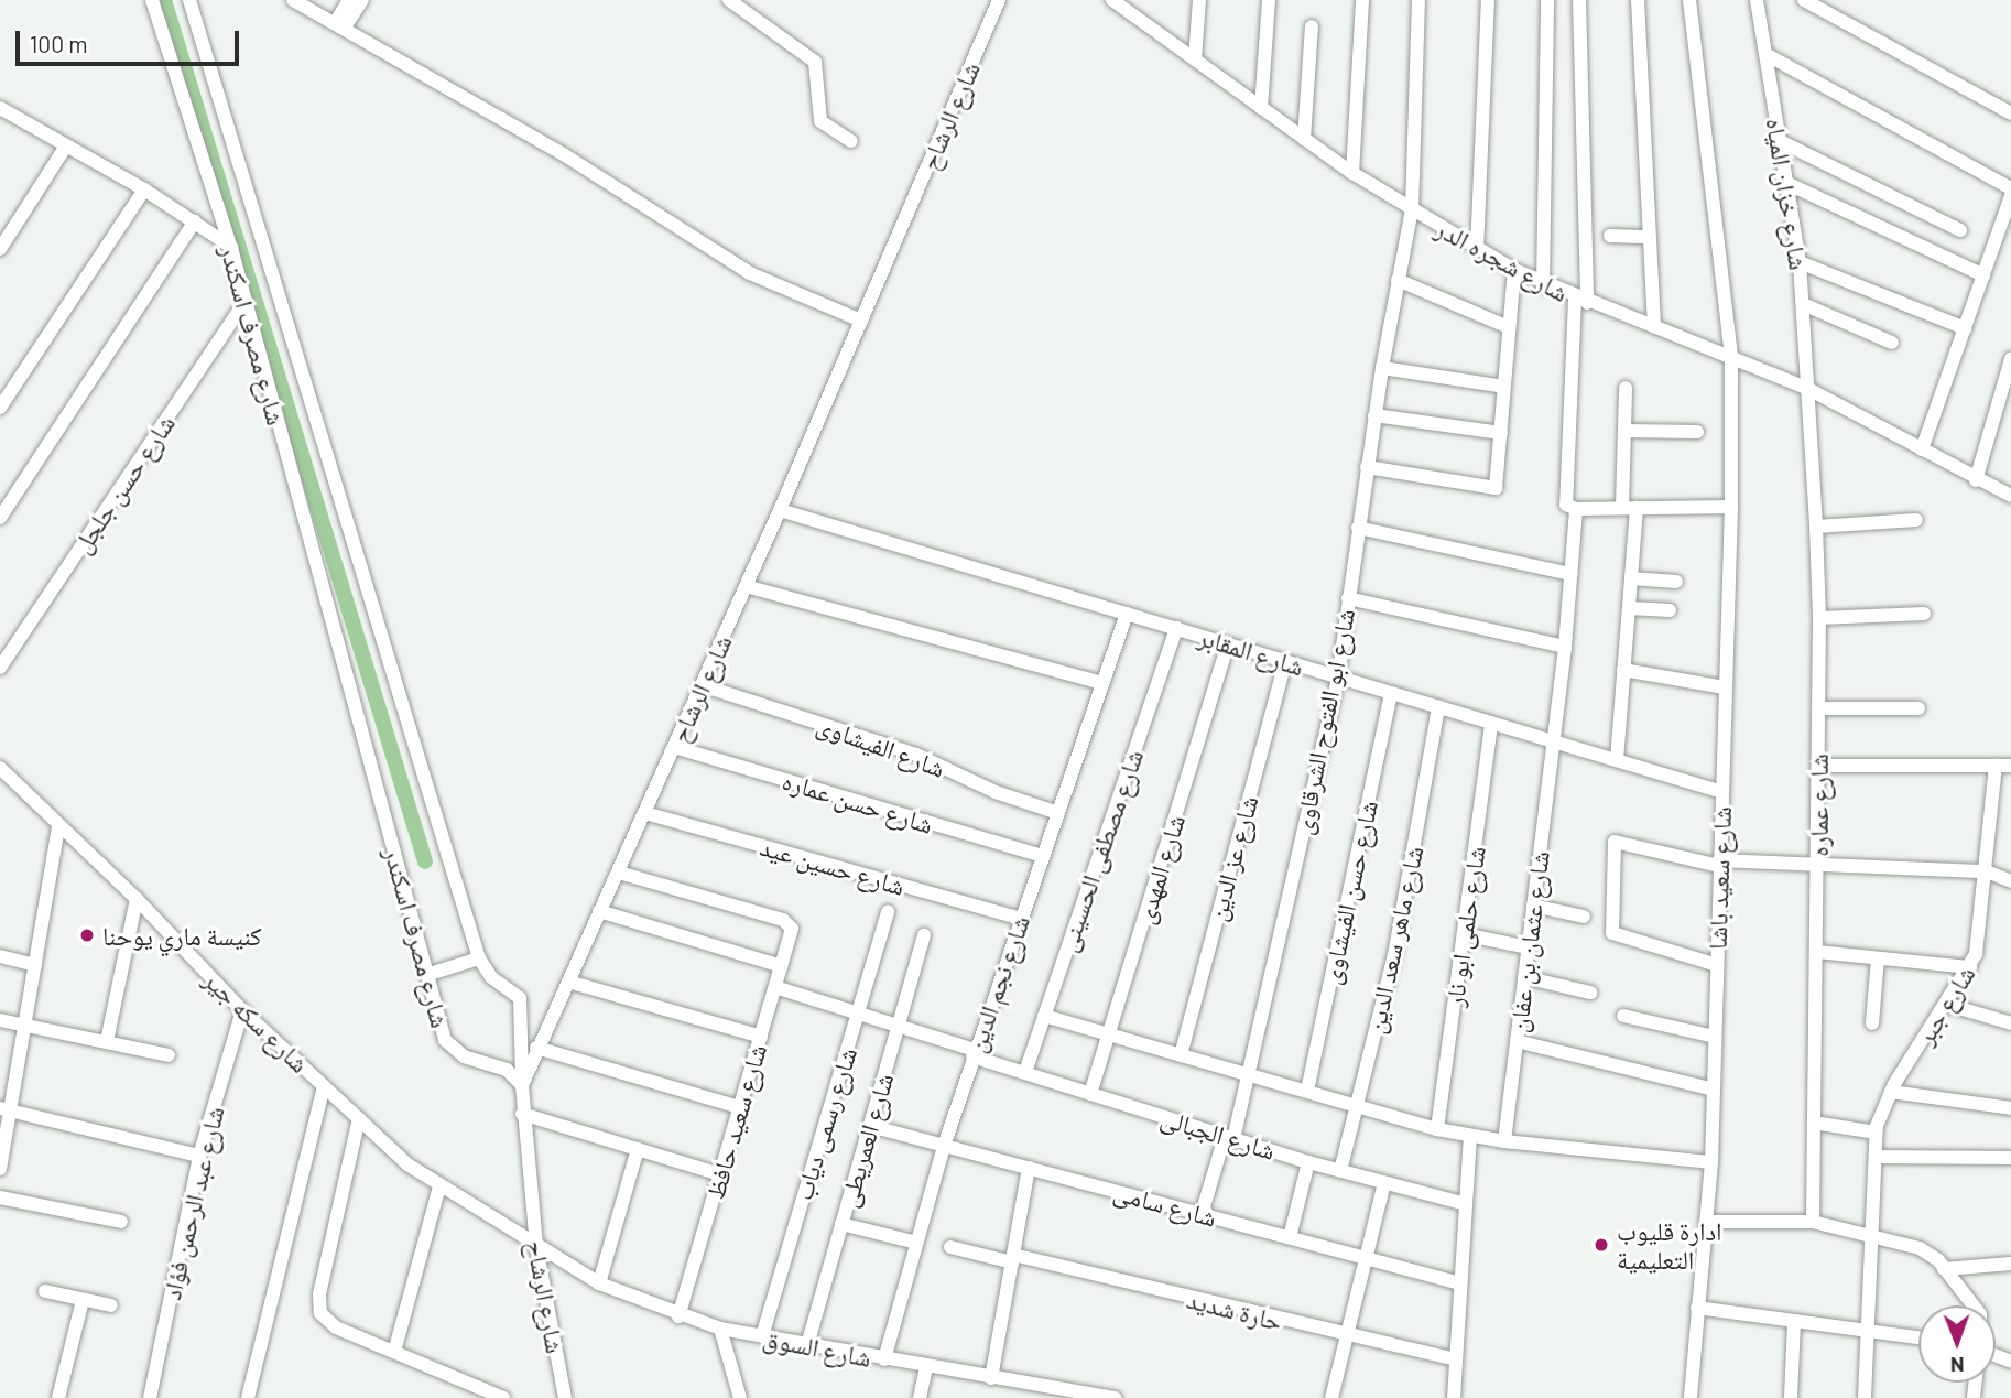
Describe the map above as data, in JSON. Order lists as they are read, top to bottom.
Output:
{
  "streets": {
    "street": [
      "شارع الرشاح",
      "شارع خزان المياه",
      "شارع شجره الدر",
      "شارع مصرف اسكندر",
      "شارع حسن جلجل",
      "شارع المقابر",
      "شارع ابو الفتوح الشرقاوى",
      "شارع الفيشاوى",
      "شارع حسن عماره",
      "شارع عماره",
      "شارع مصطفى الحسينى",
      "شارع عز الدين",
      "شارع حسين عيد",
      "شارع المهدى",
      "شارع سعيد باشا",
      "شارع حسن الفيشاوى",
      "شارع حلمى ابو نار",
      "شارع ماهر سعد الدين",
      "شارع عثمان بن عفان",
      "شارع نجم الدين",
      "شارع جبر",
      "شارع سكه جير",
      "شارع سعيد حافظ",
      "شارع رسمى دياب",
      "شارع الجبالى",
      "شارع العمريطى",
      "شارع عبد الرحمن فؤاد",
      "شارع سامى",
      "حارة شديد",
      "شارع السوق"
    ]
  },
  "crossings": [
    ["شارع الرشاح", "شارع مصرف اسكندر"],
    ["شارع الرشاح", "شارع المقابر"],
    ["شارع الرشاح", "شارع الفيشاوى"],
    ["شارع الرشاح", "شارع حسن عماره"],
    ["شارع الرشاح", "شارع حسين عيد"],
    ["شارع الرشاح", "شارع سكه جير"],
    ["شارع الرشاح", "شارع سعيد حافظ"],
    ["شارع الرشاح", "شارع السوق"],
    ["شارع خزان المياه", "شارع شجره الدر"],
    ["شارع خزان المياه", "شارع عماره"],
    ["شارع شجره الدر", "شارع ابو الفتوح الشرقاوى"],
    ["شارع شجره الدر", "شارع عماره"],
    ["شارع شجره الدر", "شارع سعيد باشا"],
    ["شارع مصرف اسكندر", "شارع حسن جلجل"],
    ["شارع المقابر", "شارع ابو الفتوح الشرقاوى"],
    ["شارع المقابر", "شارع مصطفى الحسينى"],
    ["شارع المقابر", "شارع عز الدين"],
    ["شارع المقابر", "شارع المهدى"],
    ["شارع المقابر", "شارع سعيد باشا"],
    ["شارع المقابر", "شارع حسن الفيشاوى"],
    ["شارع المقابر", "شارع حلمى ابو نار"],
    ["شارع المقابر", "شارع ماهر سعد الدين"],
    ["شارع المقابر", "شارع عثمان بن عفان"],
    ["شارع المقابر", "شارع نجم الدين"],
    ["شارع ابو الفتوح الشرقاوى", "شارع الجبالى"],
    ["شارع ابو الفتوح الشرقاوى", "شارع سامى"],
    ["شارع الفيشاوى", "شارع نجم الدين"],
    ["شارع حسن عماره", "شارع نجم الدين"],
    ["شارع مصطفى الحسينى", "شارع الجبالى"],
    ["شارع حسين عيد", "شارع نجم الدين"],
    ["شارع المهدى", "شارع الجبالى"],
    ["شارع ماهر سعد الدين", "شارع الجبالى"],
    ["شارع نجم الدين", "شارع الجبالى"],
    ["شارع نجم الدين", "شارع سامى"],
    ["شارع نجم الدين", "شارع السوق"],
    ["شارع سكه جير", "شارع عبد الرحمن فؤاد"],
    ["شارع سكه جير", "شارع السوق"],
    ["شارع سعيد حافظ", "شارع الجبالى"],
    ["شارع سعيد حافظ", "شارع السوق"],
    ["شارع رسمى دياب", "شارع الجبالى"],
    ["شارع رسمى دياب", "شارع السوق"],
    ["شارع الجبالى", "شارع العمريطى"],
    ["شارع العمريطى", "شارع سامى"],
    ["شارع العمريطى", "شارع السوق"]
  ],
  "places": ["كنيسة ماري يوحنا", "ادارة قليوب التعليمية"],
  "scale_bar": "100 m",
  "north": "bottom"
}
